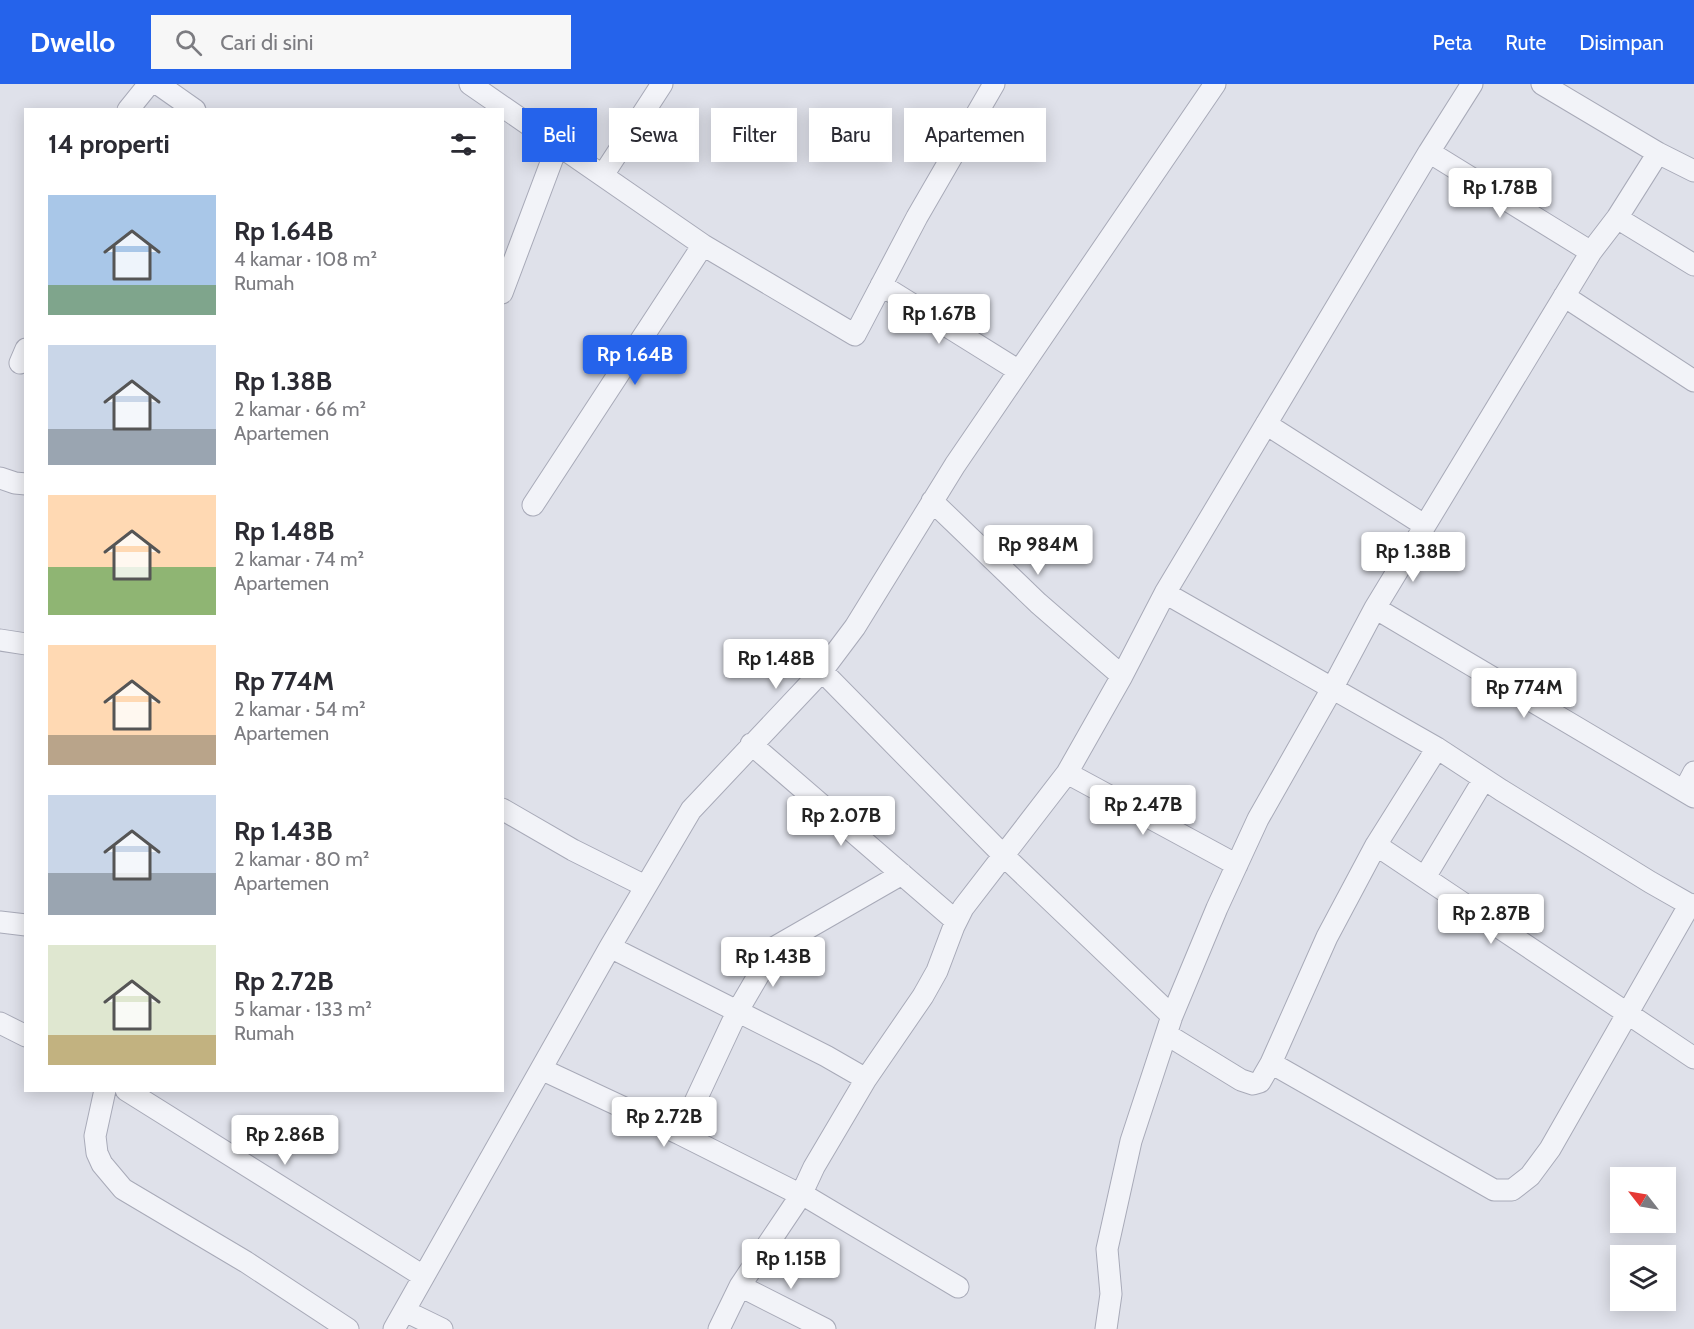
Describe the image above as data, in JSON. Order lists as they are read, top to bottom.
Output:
{
  "north": "top left",
  "page": {
    "header": "Dwello",
    "search": "Cari di sini",
    "nav": ["Peta", "Rute", "Disimpan"],
    "chip": [
      "Beli",
      "Sewa",
      "Filter",
      "Baru",
      "Apartemen"
    ],
    "heading": "14 properti",
    "price": [
      "Rp 1.78B",
      "Rp 1.67B",
      "Rp 1.64B",
      "Rp 984M",
      "Rp 1.38B",
      "Rp 1.48B",
      "Rp 774M",
      "Rp 2.47B",
      "Rp 2.07B",
      "Rp 2.87B",
      "Rp 1.43B",
      "Rp 2.72B",
      "Rp 2.86B",
      "Rp 1.15B"
    ],
    "list": [
      {
        "name": "Rp 1.64B",
        "note": "4 kamar · 108 m² · Rumah"
      },
      {
        "name": "Rp 1.38B",
        "note": "2 kamar · 66 m² · Apartemen"
      },
      {
        "name": "Rp 1.48B",
        "note": "2 kamar · 74 m² · Apartemen"
      },
      {
        "name": "Rp 774M",
        "note": "2 kamar · 54 m² · Apartemen"
      },
      {
        "name": "Rp 1.43B",
        "note": "2 kamar · 80 m² · Apartemen"
      },
      {
        "name": "Rp 2.72B",
        "note": "5 kamar · 133 m² · Rumah"
      }
    ]
  }
}
